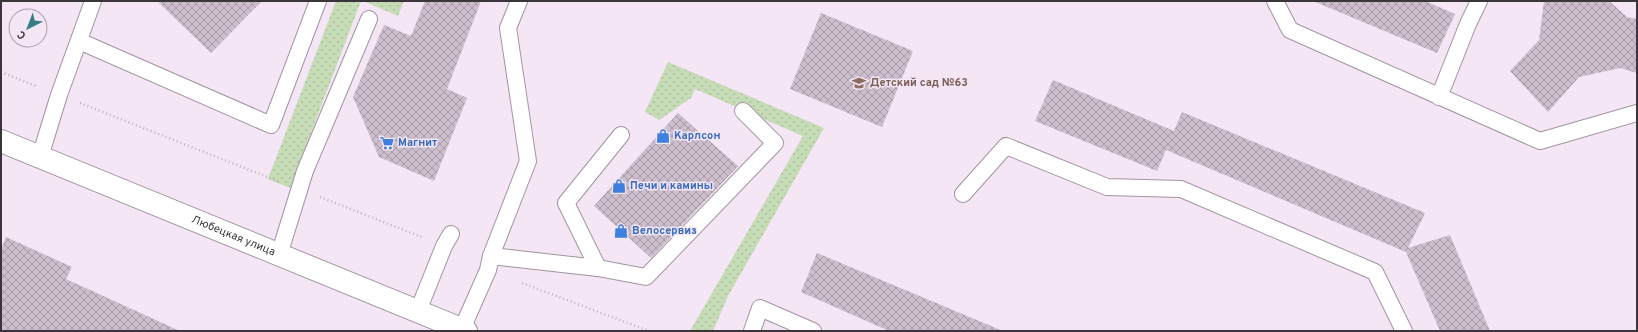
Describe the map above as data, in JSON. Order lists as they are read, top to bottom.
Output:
{
  "streets": {
    "street": ["Любецкая улица"]
  },
  "places": {
    "school or university": ["Детский сад №63"],
    "shop": ["Карлсон", "Печи и камины", "Велосервиз"],
    "supermarket": ["Магнит"]
  },
  "north": "bottom left"
}
